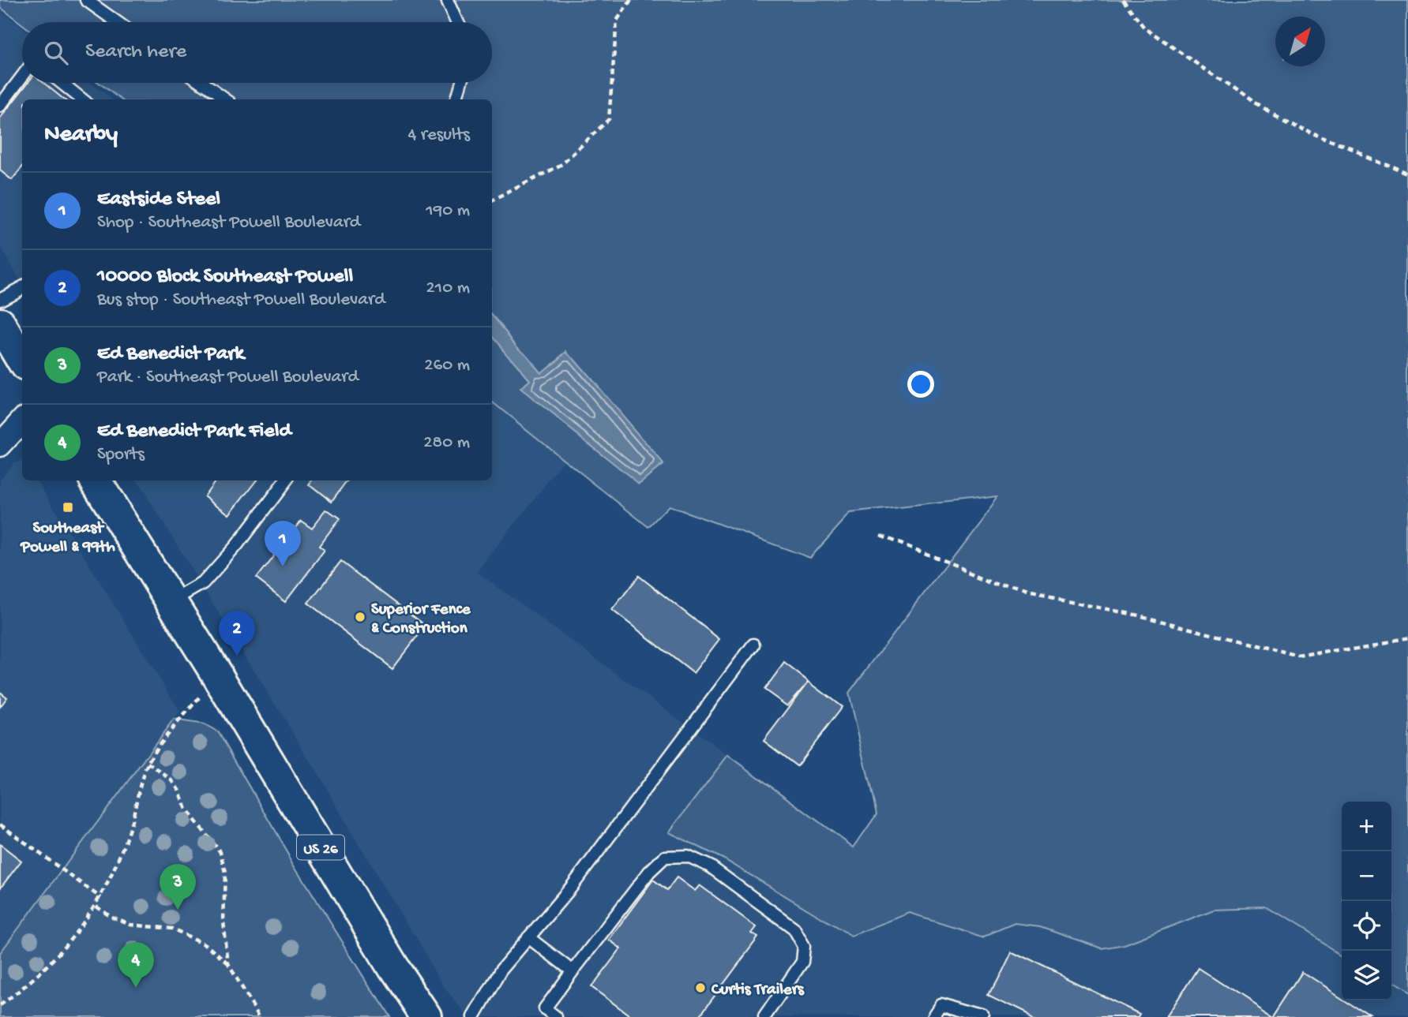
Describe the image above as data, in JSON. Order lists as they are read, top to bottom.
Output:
{
  "streets": {
    "main road": ["US 26"]
  },
  "places": {
    "transit": ["Southeast Powell & 99th"],
    "other": ["Superior Fence & Construction", "Curtis Trailers"]
  },
  "north": "top right",
  "page": {
    "search": "Search here",
    "heading": ["Nearby", "4 results"],
    "list": [
      {
        "mark": "1",
        "name": "Eastside Steel",
        "note": "Shop · Southeast Powell Boulevard",
        "value": "190 m"
      },
      {
        "mark": "2",
        "name": "10000 Block Southeast Powell",
        "note": "Bus stop · Southeast Powell Boulevard",
        "value": "210 m"
      },
      {
        "mark": "3",
        "name": "Ed Benedict Park",
        "note": "Park · Southeast Powell Boulevard",
        "value": "260 m"
      },
      {
        "mark": "4",
        "name": "Ed Benedict Park Field",
        "note": "Sports",
        "value": "280 m"
      }
    ],
    "pins": [
      "1",
      "2",
      "3",
      "4"
    ],
    "map_buttons": ["+", "−"]
  }
}
